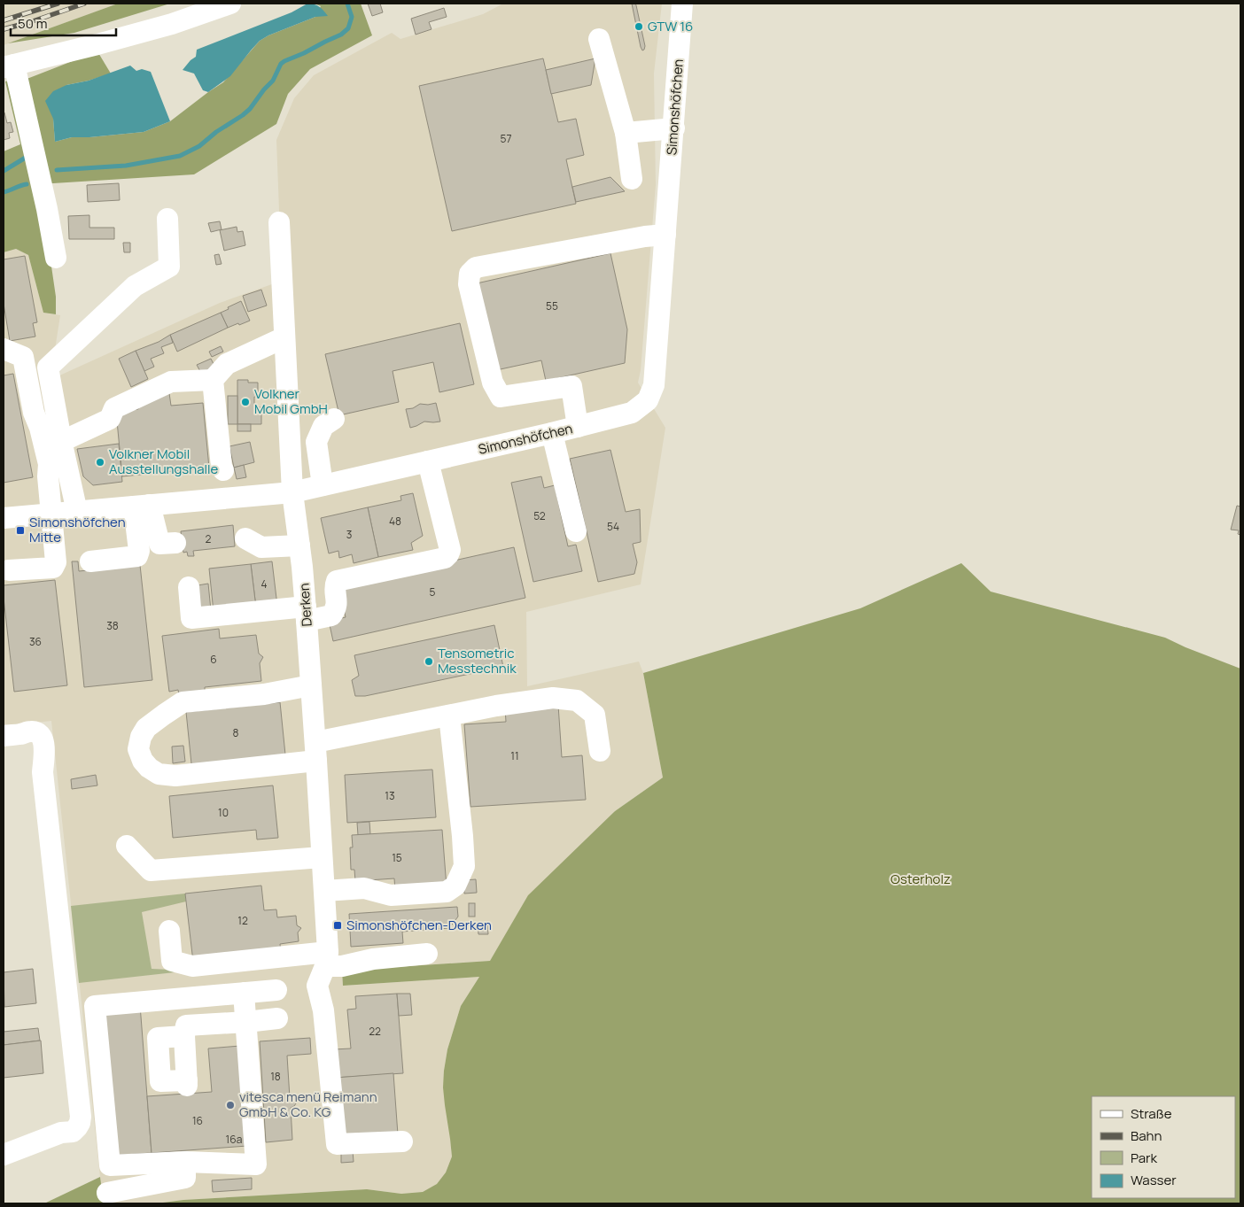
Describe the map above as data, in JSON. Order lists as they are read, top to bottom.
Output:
{
  "streets": {
    "street": ["Simonshöfchen", "Derken"]
  },
  "crossings": [
    ["Simonshöfchen", "Derken"]
  ],
  "parks": ["Osterholz"],
  "places": {
    "other": [
      "GTW 16",
      "Volkner Mobil GmbH",
      "Volkner Mobil Ausstellungshalle",
      "Tensometric Messtechnik",
      "vitesca menü Reimann GmbH & Co. KG"
    ],
    "transit": ["Simonshöfchen Mitte", "Simonshöfchen-Derken"]
  },
  "house_numbers": [
    "57",
    "55",
    "52",
    "48",
    "54",
    "3",
    "2",
    "4",
    "5",
    "38",
    "36",
    "6",
    "8",
    "11",
    "13",
    "10",
    "15",
    "12",
    "22",
    "18",
    "16",
    "16a"
  ],
  "legend": [
    "Straße",
    "Bahn",
    "Park",
    "Wasser"
  ],
  "scale_bar": "50 m"
}
